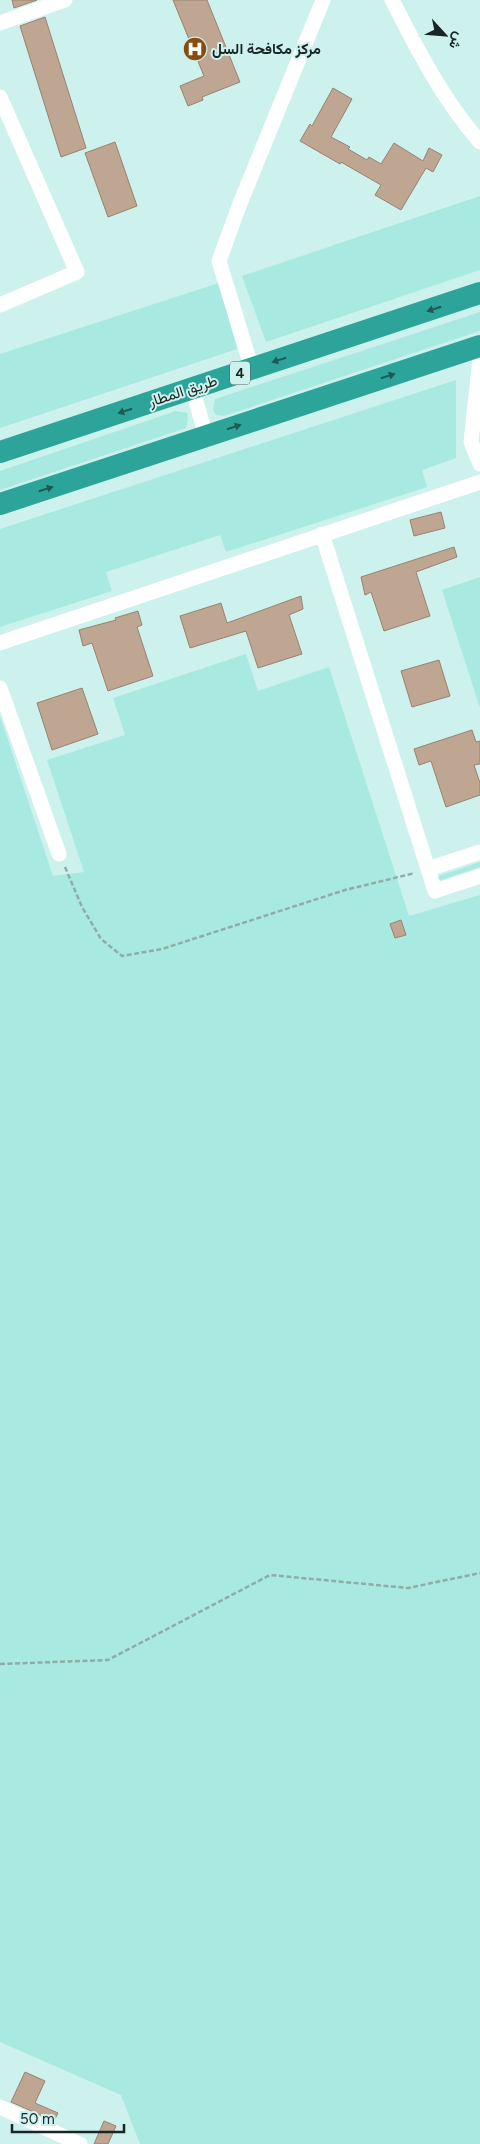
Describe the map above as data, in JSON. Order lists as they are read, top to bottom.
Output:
{
  "streets": {
    "highway": ["4", "طريق المطار"]
  },
  "places": {
    "hospital": ["مركز مكافحة السل"]
  },
  "scale_bar": "50 m",
  "north": "bottom right"
}
